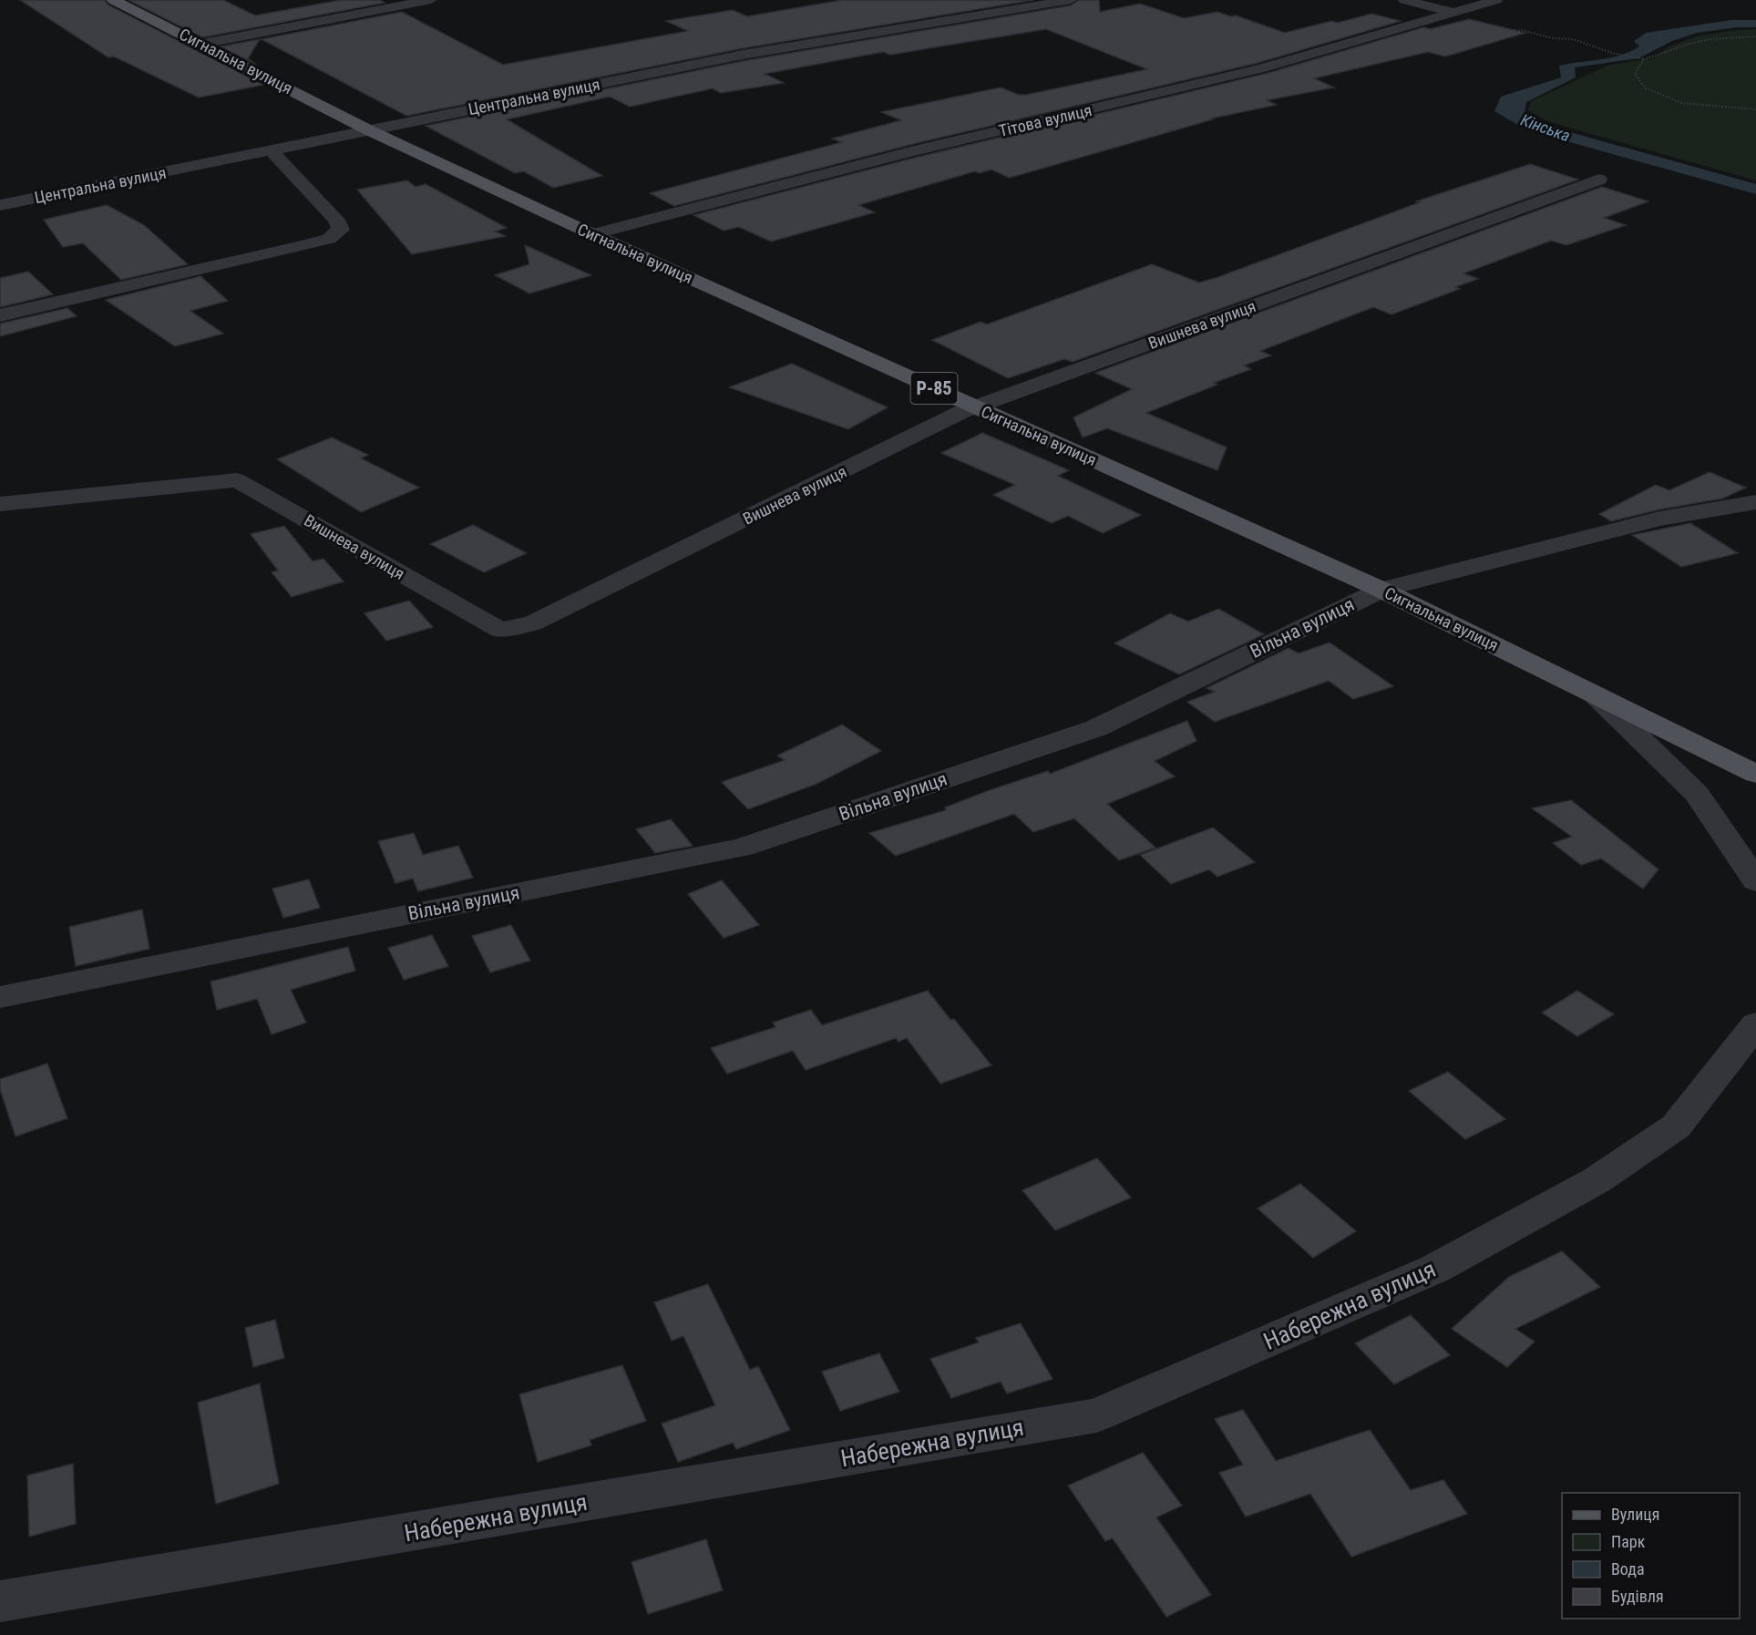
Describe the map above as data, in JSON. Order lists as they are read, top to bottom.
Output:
{
  "streets": {
    "main road": ["Сигнальна вулиця", "Р-85"],
    "street": [
      "Центральна вулиця",
      "Тітова вулиця",
      "Вишнева вулиця",
      "Вільна вулиця",
      "Набережна вулиця"
    ]
  },
  "crossings": [
    ["Сигнальна вулиця", "Центральна вулиця"],
    ["Сигнальна вулиця", "Тітова вулиця"],
    ["Сигнальна вулиця", "Вишнева вулиця"],
    ["Сигнальна вулиця", "Вільна вулиця"]
  ],
  "water": ["Кінська"],
  "legend": [
    "Вулиця",
    "Парк",
    "Вода",
    "Будівля"
  ]
}
